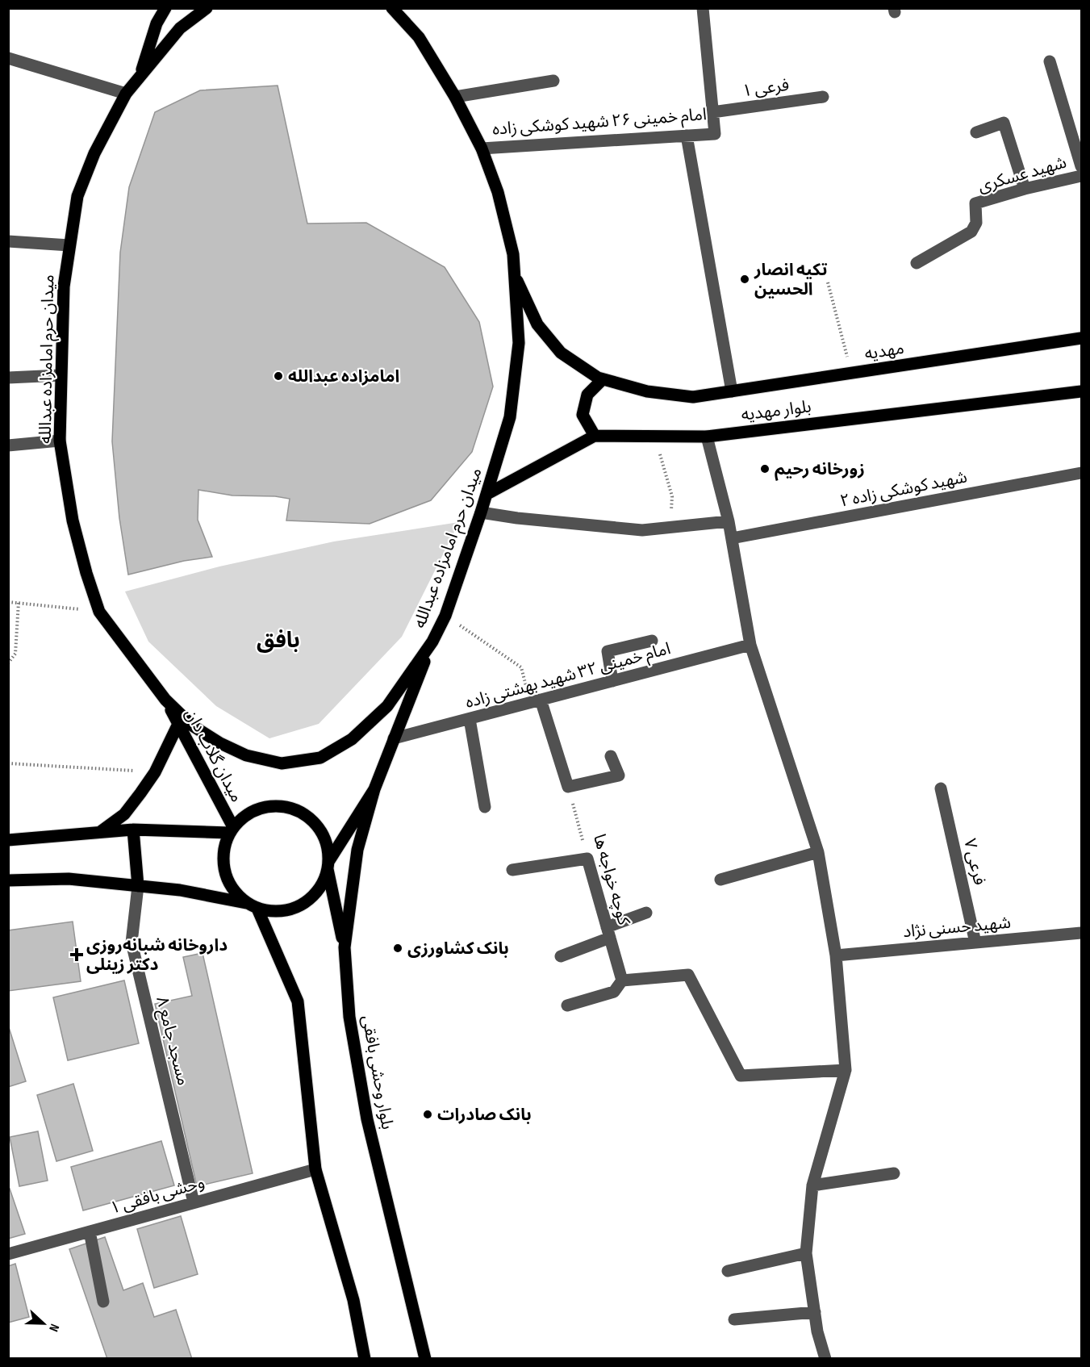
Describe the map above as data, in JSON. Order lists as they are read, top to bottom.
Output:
{
  "streets": {
    "main road": [
      "مهدیه",
      "میدان حرم امامزاده عبدالله",
      "بلوار مهدیه",
      "میدان گلاب دان",
      "بلوار وحشی بافقی"
    ],
    "street": [
      "فرعی ۱",
      "امام خمینی ۲۶ شهید کوشکی زاده",
      "شهید عسکری",
      "شهید کوشکی زاده ۲",
      "امام خمینی ۳۲ شهید بهشتی زاده",
      "فرعی ۷",
      "کوچه خواجه ها",
      "شهید حسنی نژاد",
      "مسجد جامع ۸",
      "وحشی بافقی ۱"
    ]
  },
  "crossings": [
    ["فرعی ۱", "امام خمینی ۲۶ شهید کوشکی زاده"],
    ["امام خمینی ۲۶ شهید کوشکی زاده", "میدان حرم امامزاده عبدالله"],
    ["میدان حرم امامزاده عبدالله", "بلوار مهدیه"],
    ["میدان حرم امامزاده عبدالله", "میدان گلاب دان"],
    ["میدان حرم امامزاده عبدالله", "بلوار وحشی بافقی"],
    ["امام خمینی ۳۲ شهید بهشتی زاده", "بلوار وحشی بافقی"],
    ["میدان گلاب دان", "بلوار وحشی بافقی"],
    ["فرعی ۷", "شهید حسنی نژاد"],
    ["مسجد جامع ۸", "وحشی بافقی ۱"]
  ],
  "districts": ["بافق"],
  "places": {
    "other": [
      "تکیه انصار الحسین",
      "امامزاده عبدالله",
      "زورخانه رحیم",
      "بانک کشاورزی",
      "بانک صادرات"
    ],
    "health": ["داروخانه شبانه‌روزی دکتر زینلی"]
  },
  "north": "right"
}
